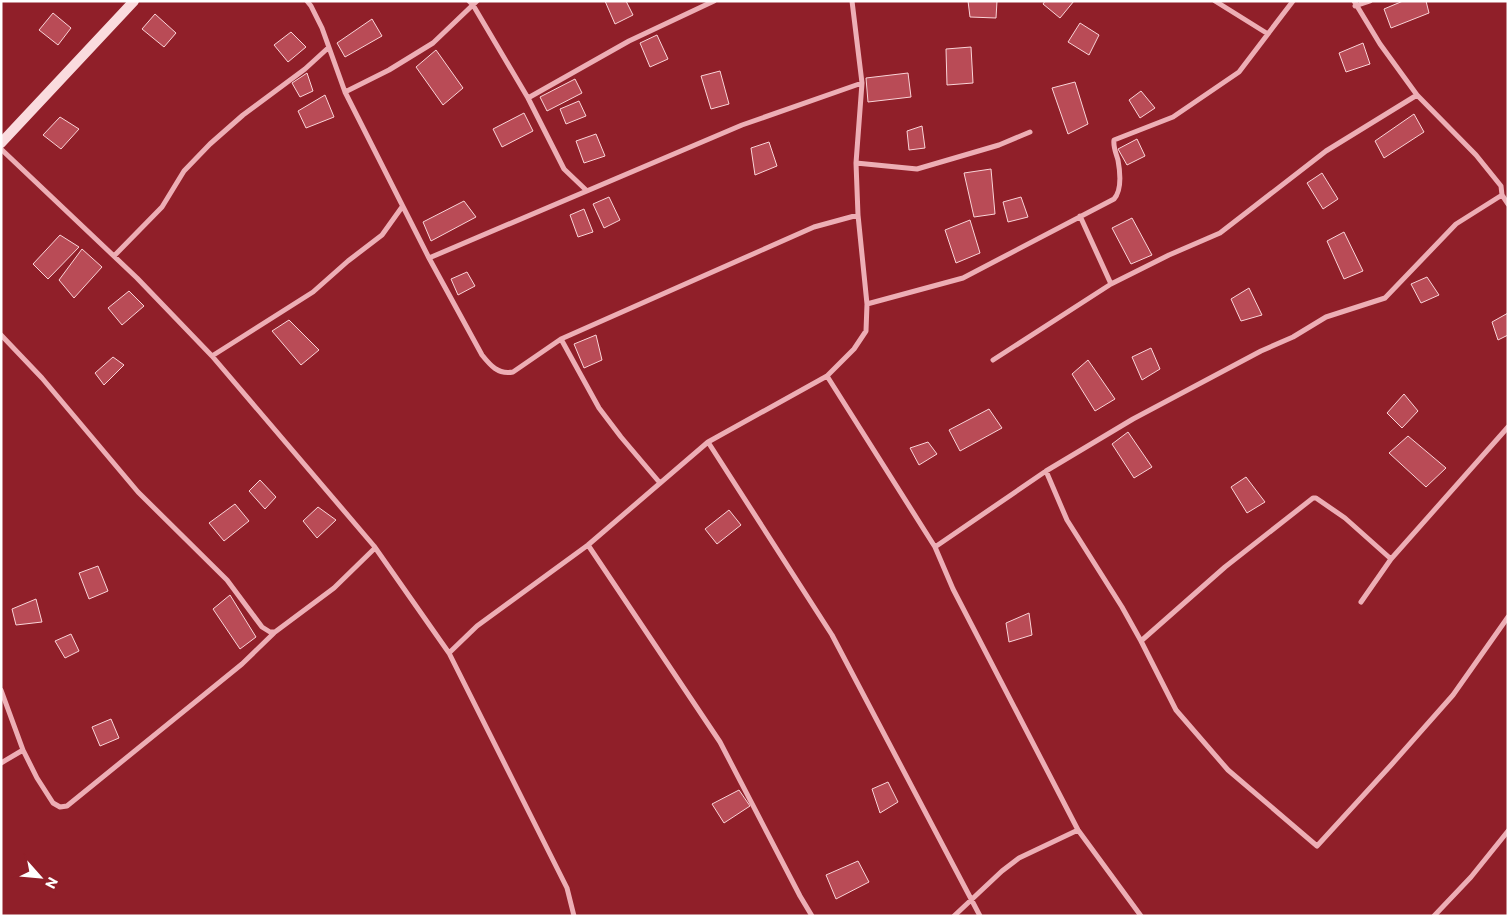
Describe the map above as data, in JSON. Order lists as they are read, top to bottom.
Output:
{
  "north": "bottom right"
}
